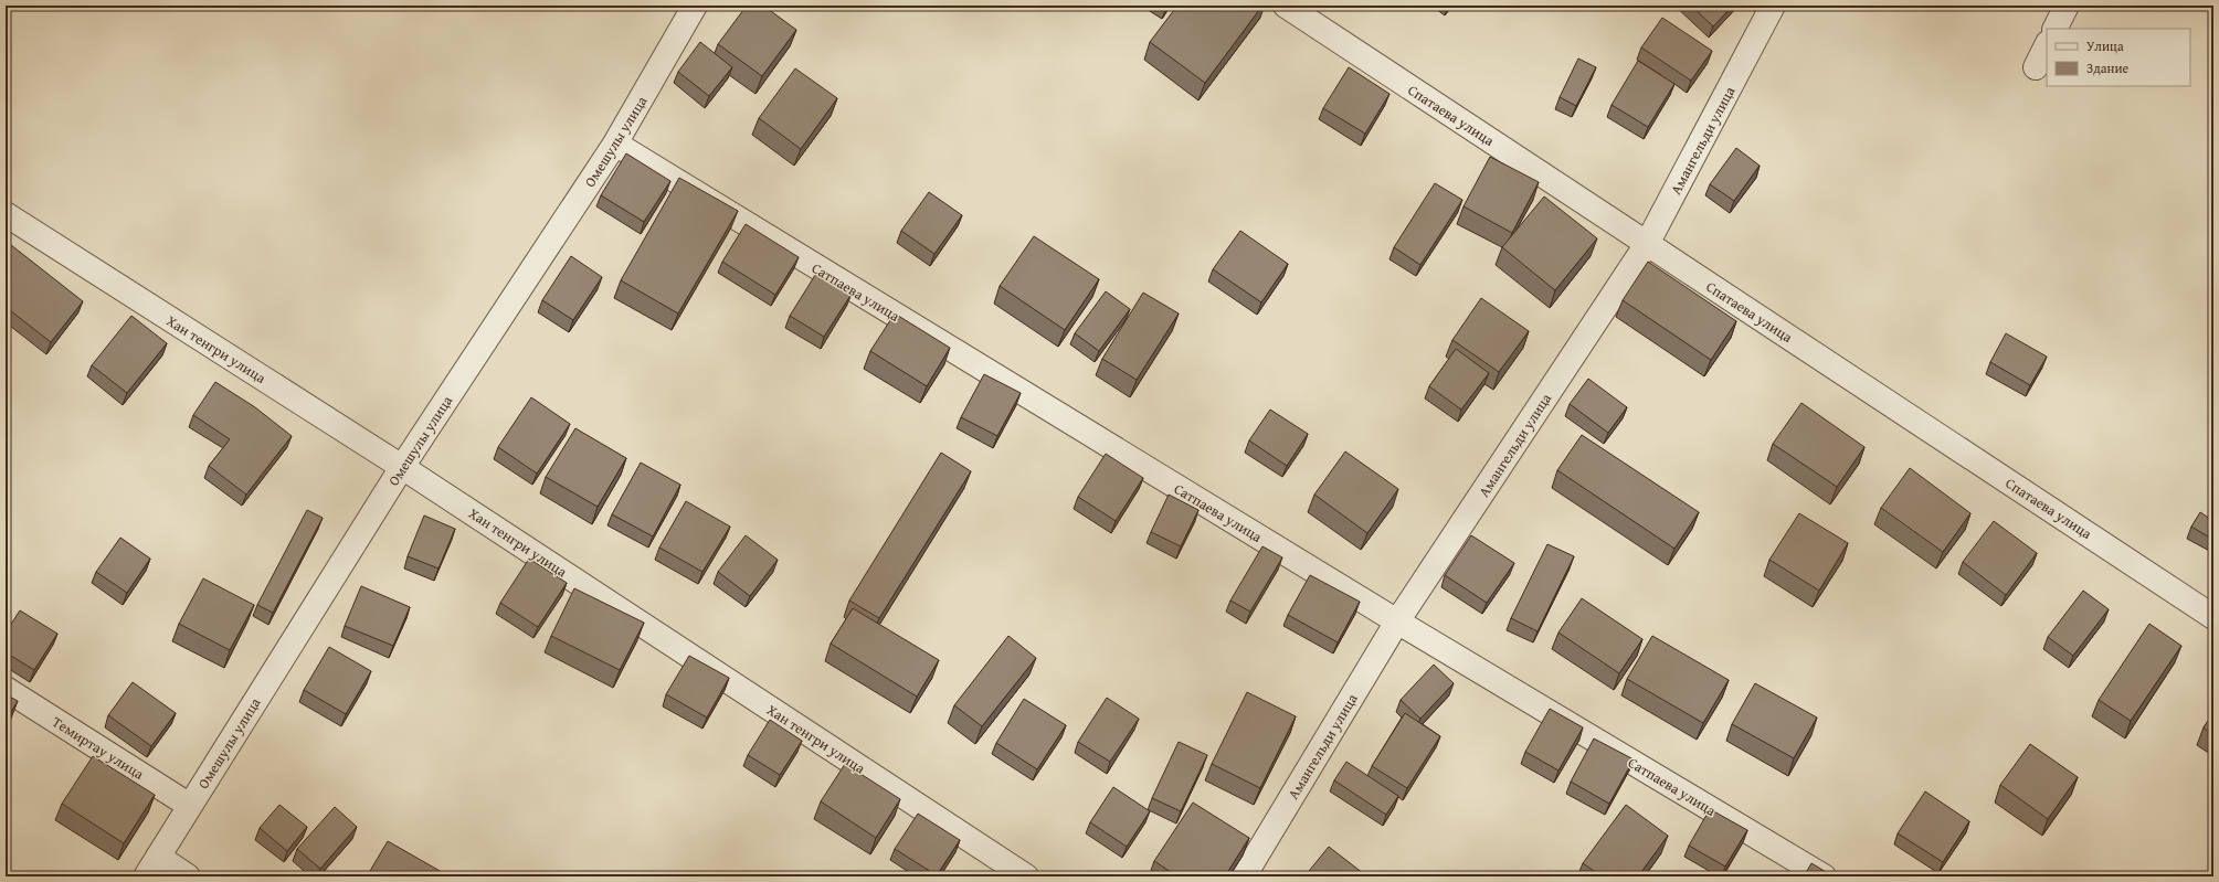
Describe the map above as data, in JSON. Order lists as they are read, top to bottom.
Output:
{
  "streets": {
    "street": [
      "Спатаева улица",
      "Амангельди улица",
      "Омешулы улица",
      "Сатпаева улица",
      "Хан тенгри улица",
      "Темиртау улица"
    ]
  },
  "crossings": [
    ["Спатаева улица", "Амангельди улица"],
    ["Амангельди улица", "Сатпаева улица"],
    ["Омешулы улица", "Сатпаева улица"],
    ["Омешулы улица", "Хан тенгри улица"],
    ["Омешулы улица", "Темиртау улица"]
  ],
  "legend": ["Улица", "Здание"]
}
